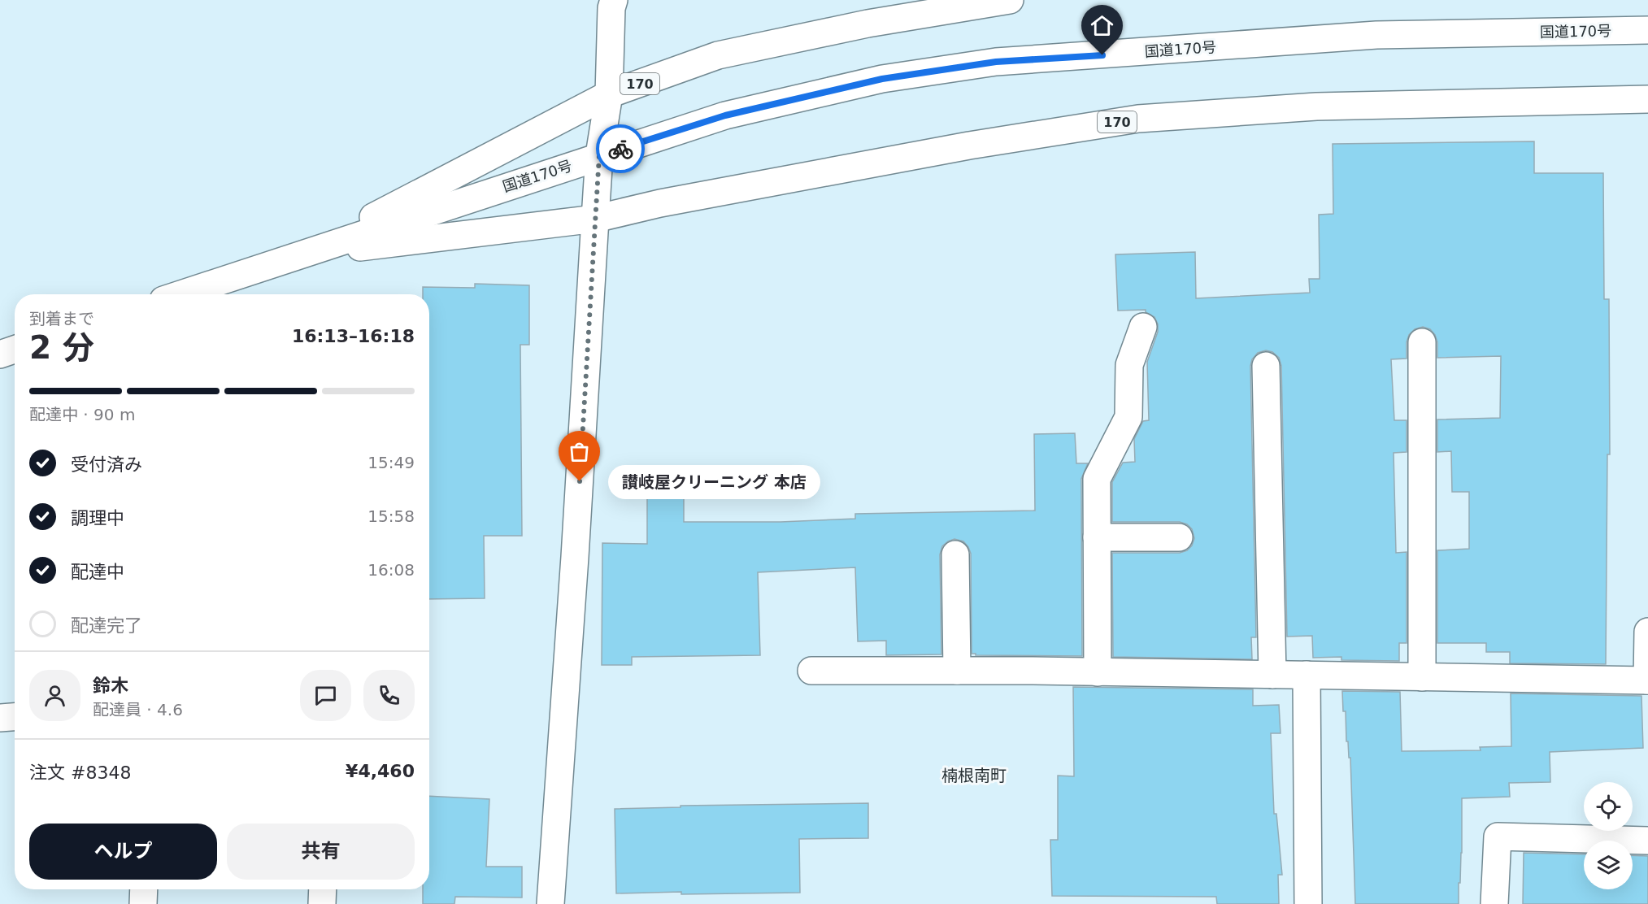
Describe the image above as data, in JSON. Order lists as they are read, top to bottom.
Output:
{
  "streets": {
    "main road": ["国道170号", "170"]
  },
  "crossings": [
    ["国道170号", "170"]
  ],
  "districts": ["楠根南町"],
  "places": ["讃岐屋クリーニング 本店"],
  "page": {
    "heading": ["2 分", "到着まで", "16:13–16:18"],
    "panel": [
      "鈴木",
      "配達員 · 4.6",
      "注文 #8348",
      "¥4,460"
    ],
    "bar": "配達中 · 90 m",
    "list": [
      ["受付済み", "15:49"],
      ["調理中", "15:58"],
      ["配達中", "16:08"],
      "配達完了"
    ],
    "bubble": "讃岐屋クリーニング 本店",
    "buttons": ["ヘルプ", "共有"]
  }
}
